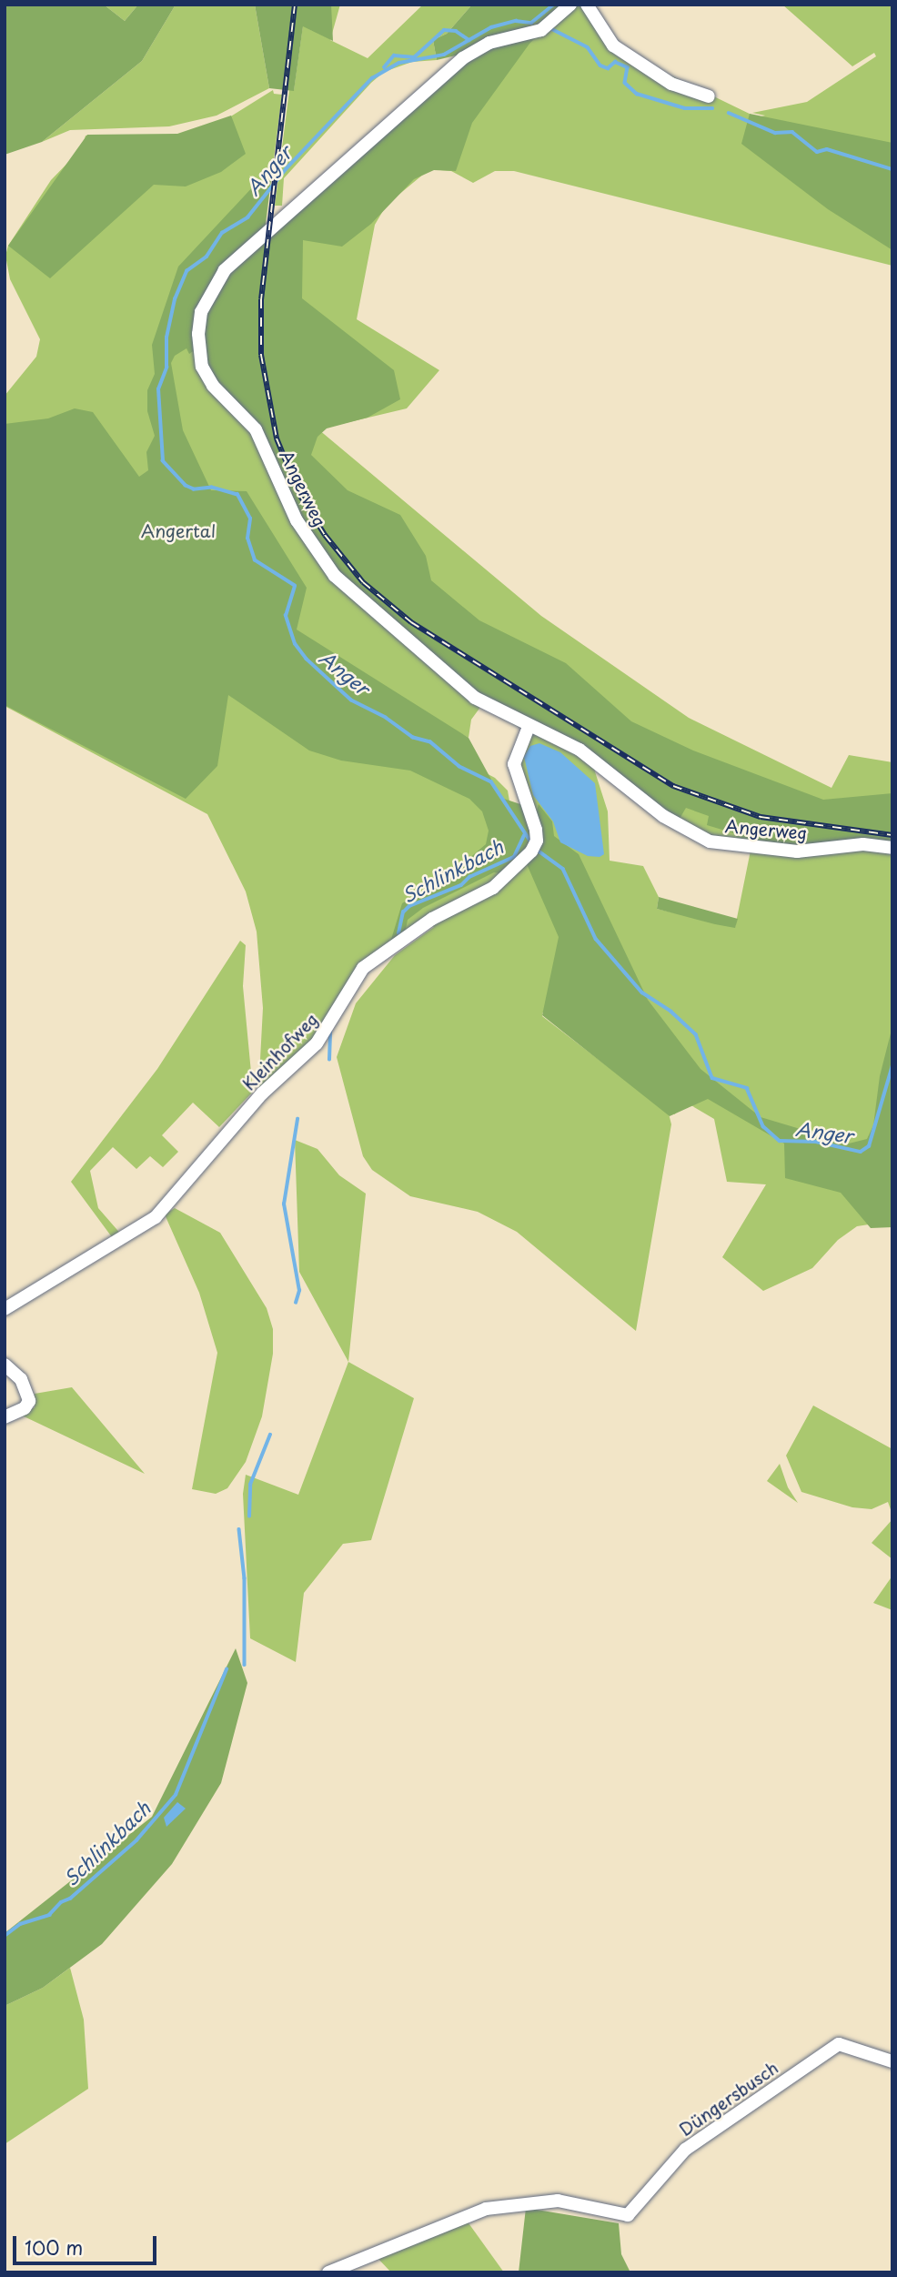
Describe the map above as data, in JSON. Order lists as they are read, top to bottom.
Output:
{
  "streets": {
    "street": ["Angerweg", "Kleinhofweg", "Düngersbusch"]
  },
  "crossings": [
    ["Angerweg", "Kleinhofweg"]
  ],
  "water": ["Anger", "Schlinkbach"],
  "parks": ["Angertal"],
  "scale_bar": "100 m"
}
